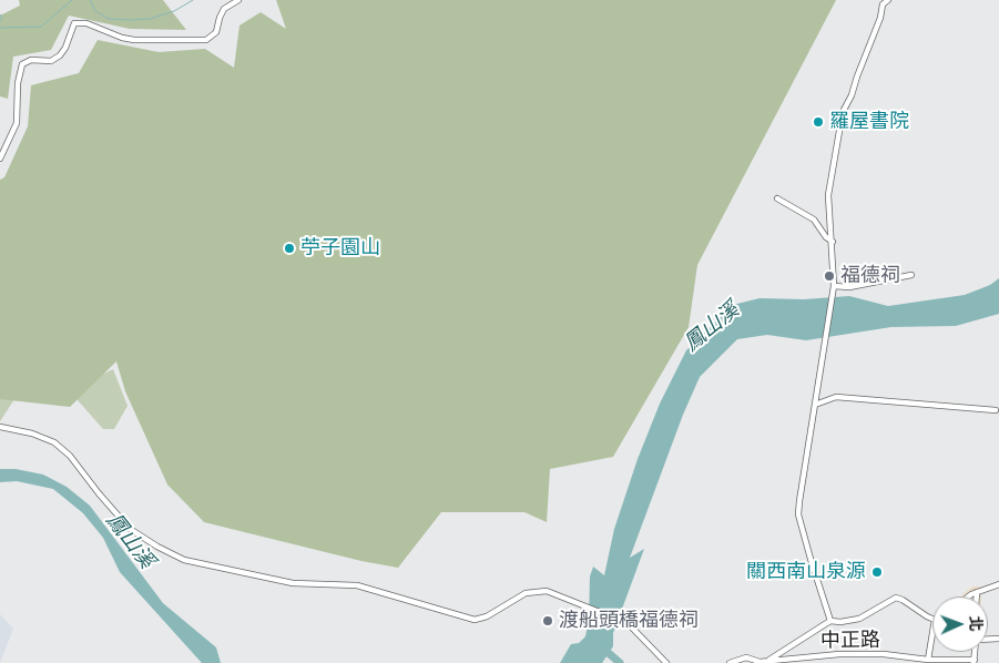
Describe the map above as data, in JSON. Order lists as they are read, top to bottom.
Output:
{
  "streets": {
    "street": ["中正路"]
  },
  "water": ["鳳山溪"],
  "places": [
    "羅屋書院",
    "苧子園山",
    "福德祠",
    "關西南山泉源",
    "渡船頭橋福德祠"
  ],
  "north": "right"
}
